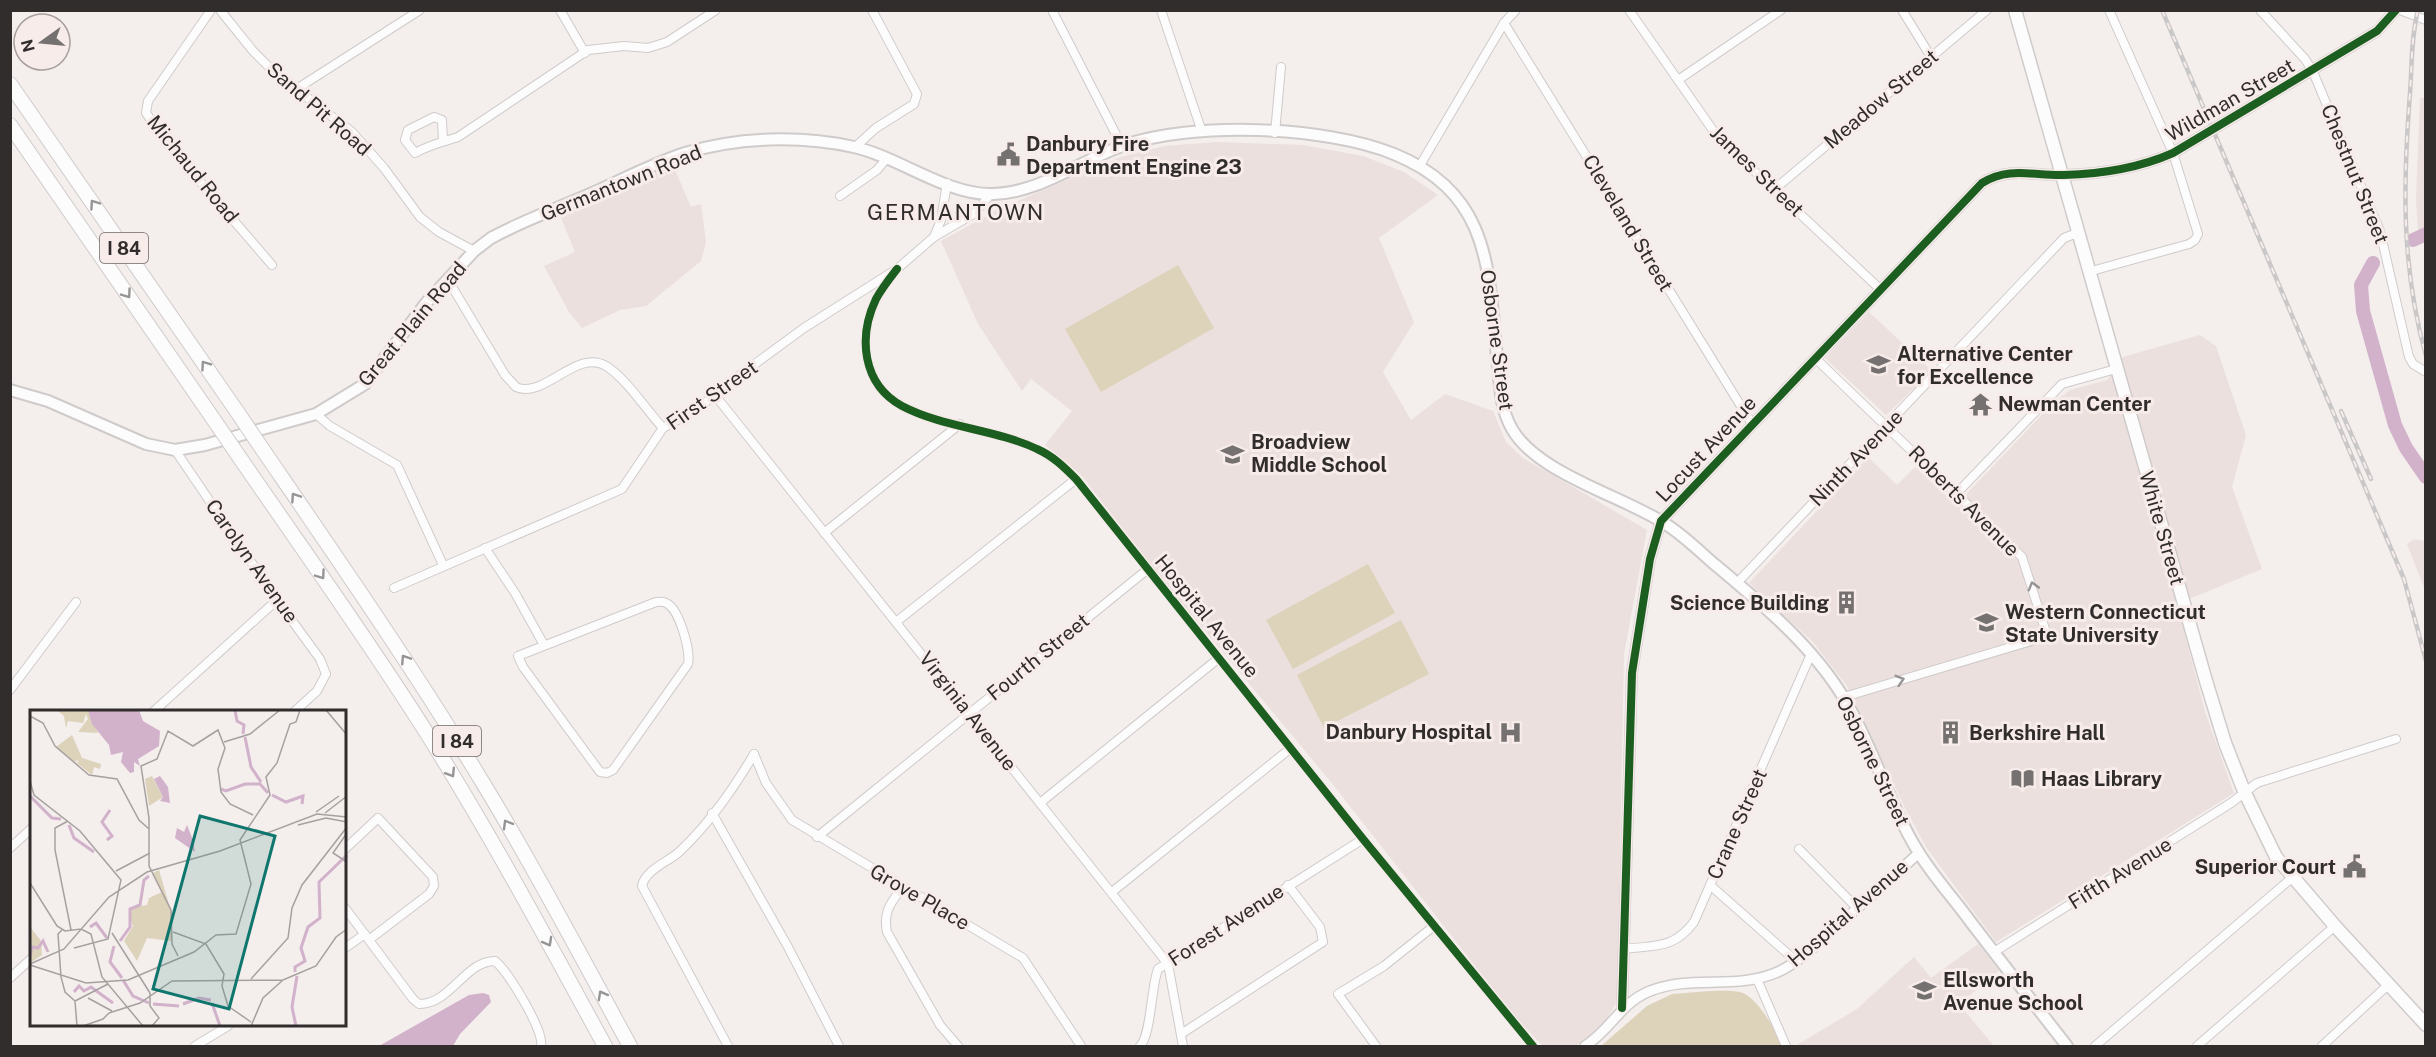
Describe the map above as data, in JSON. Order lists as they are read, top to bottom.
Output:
{
  "streets": {
    "highway": ["I 84"],
    "main road": [
      "Germantown Road",
      "Great Plain Road",
      "Osborne Street",
      "White Street"
    ],
    "street": [
      "Meadow Street",
      "Wildman Street",
      "Sand Pit Road",
      "Michaud Road",
      "James Street",
      "Chestnut Street",
      "Cleveland Street",
      "First Street",
      "Locust Avenue",
      "Ninth Avenue",
      "Roberts Avenue",
      "Carolyn Avenue",
      "Hospital Avenue",
      "Fourth Street",
      "Virginia Avenue",
      "Crane Street",
      "Fifth Avenue",
      "Grove Place",
      "Forest Avenue"
    ]
  },
  "crossings": [
    ["Meadow Street", "James Street"],
    ["Wildman Street", "Chestnut Street"],
    ["Wildman Street", "Locust Avenue"],
    ["Wildman Street", "White Street"],
    ["Sand Pit Road", "Germantown Road"],
    ["Sand Pit Road", "Great Plain Road"],
    ["James Street", "Locust Avenue"],
    ["Germantown Road", "Great Plain Road"],
    ["Germantown Road", "Osborne Street"],
    ["Germantown Road", "First Street"],
    ["Cleveland Street", "Locust Avenue"],
    ["Great Plain Road", "Carolyn Avenue"],
    ["Osborne Street", "Locust Avenue"],
    ["Osborne Street", "Ninth Avenue"],
    ["Osborne Street", "Roberts Avenue"],
    ["Osborne Street", "Hospital Avenue"],
    ["Osborne Street", "Crane Street"],
    ["Osborne Street", "Fifth Avenue"],
    ["First Street", "Hospital Avenue"],
    ["First Street", "Virginia Avenue"],
    ["Locust Avenue", "Roberts Avenue"],
    ["Locust Avenue", "White Street"],
    ["Locust Avenue", "Hospital Avenue"],
    ["Locust Avenue", "Crane Street"],
    ["Ninth Avenue", "Roberts Avenue"],
    ["Ninth Avenue", "White Street"],
    ["White Street", "Fifth Avenue"],
    ["Hospital Avenue", "Fourth Street"],
    ["Hospital Avenue", "Forest Avenue"],
    ["Fourth Street", "Virginia Avenue"],
    ["Fourth Street", "Grove Place"],
    ["Virginia Avenue", "Forest Avenue"]
  ],
  "districts": ["GERMANTOWN"],
  "places": {
    "public building": ["Danbury Fire Department Engine 23", "Superior Court"],
    "school or university": [
      "Alternative Center for Excellence",
      "Broadview Middle School",
      "Western Connecticut State University",
      "Ellsworth Avenue School"
    ],
    "temple": ["Newman Center"],
    "building": ["Science Building", "Berkshire Hall"],
    "hospital": ["Danbury Hospital"],
    "library": ["Haas Library"]
  },
  "north": "left"
}
